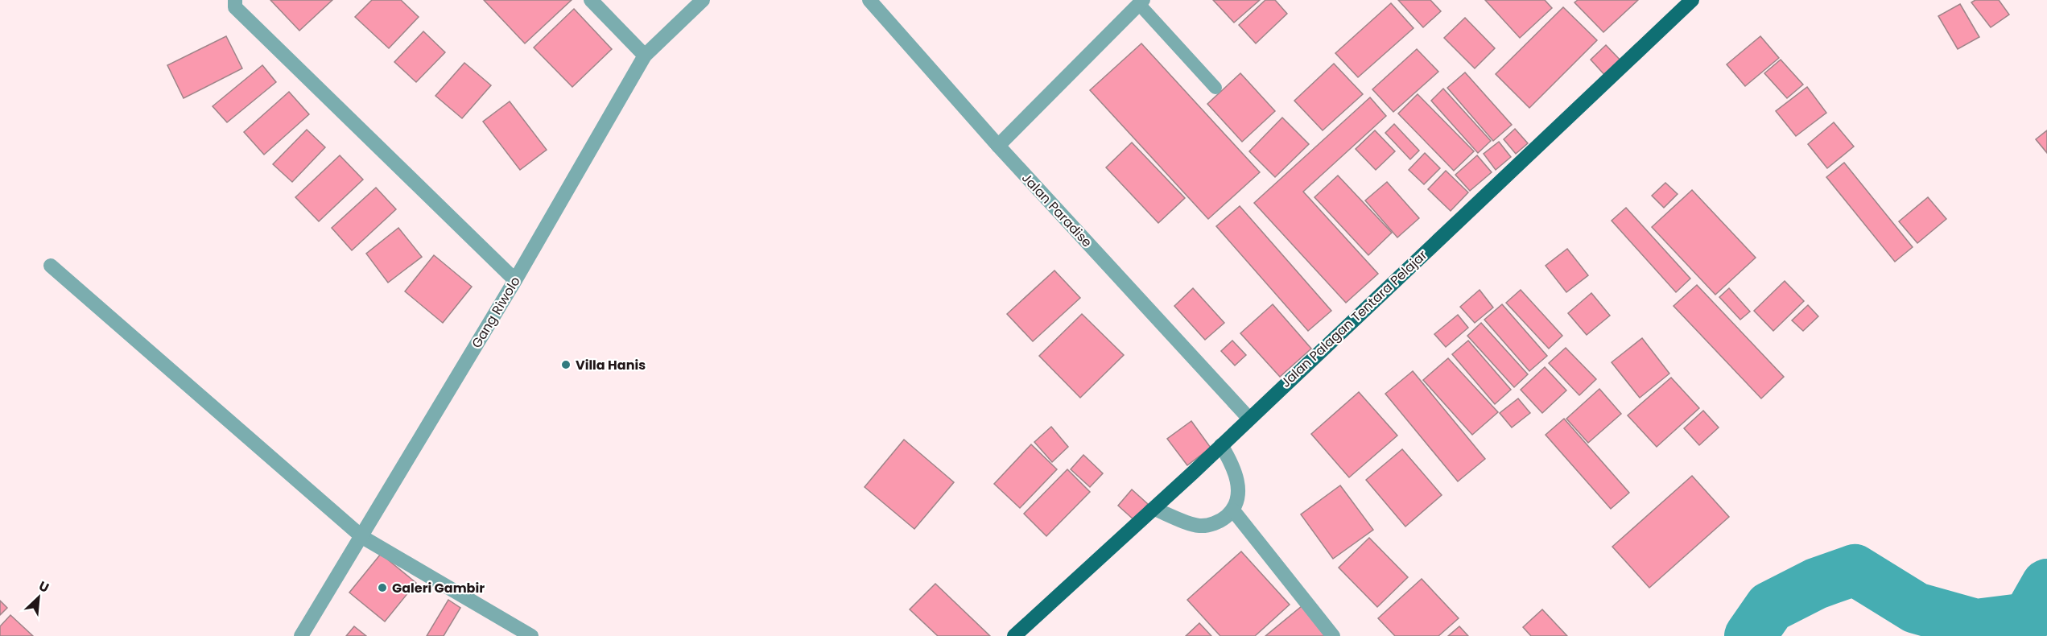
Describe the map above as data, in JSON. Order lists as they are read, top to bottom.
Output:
{
  "streets": {
    "main road": ["Jalan Palagan Tentara Pelajar"],
    "street": ["Jalan Paradise", "Gang Riwolo"]
  },
  "crossings": [
    ["Jalan Paradise", "Jalan Palagan Tentara Pelajar"]
  ],
  "places": ["Villa Hanis", "Galeri Gambir"],
  "north": "top right"
}
